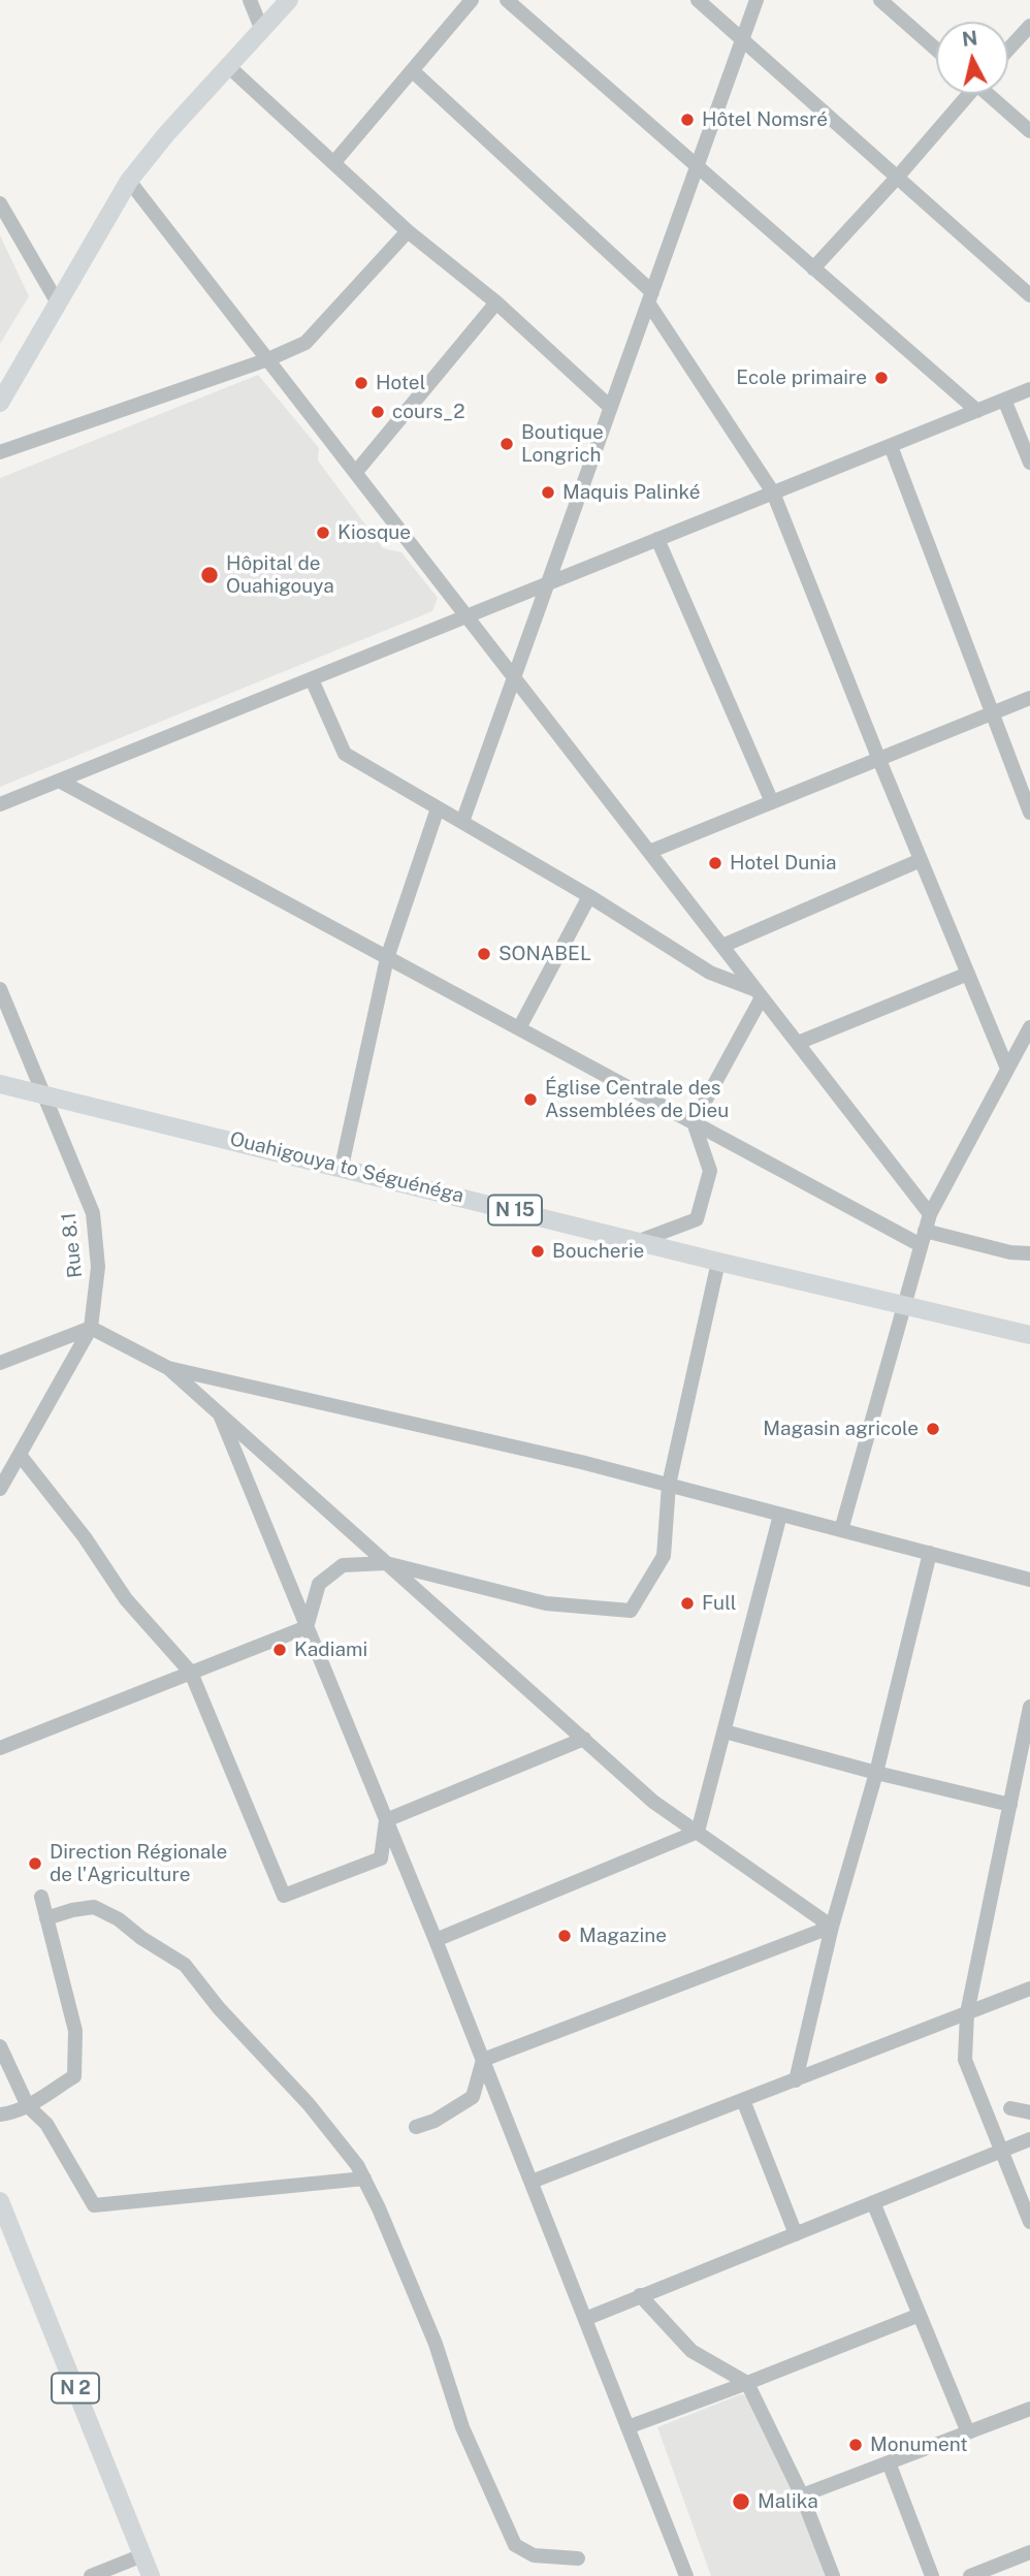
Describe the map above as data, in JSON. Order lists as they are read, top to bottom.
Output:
{
  "streets": {
    "main road": ["Ouahigouya to Séguénéga", "N 15", "N 2"],
    "street": ["Rue 8.1"]
  },
  "crossings": [
    ["Ouahigouya to Séguénéga", "Rue 8.1"]
  ],
  "places": [
    "Hôtel Nomsré",
    "Ecole primaire",
    "Hotel",
    "cours_2",
    "Boutique Longrich",
    "Maquis Palinké",
    "Kiosque",
    "Hôpital de Ouahigouya",
    "Hotel Dunia",
    "SONABEL",
    "Église Centrale des Assemblées de Dieu",
    "Boucherie",
    "Magasin agricole",
    "Full",
    "Kadiami",
    "Direction Régionale de l'Agriculture",
    "Magazine",
    "Monument",
    "Malika"
  ],
  "north": "top"
}
